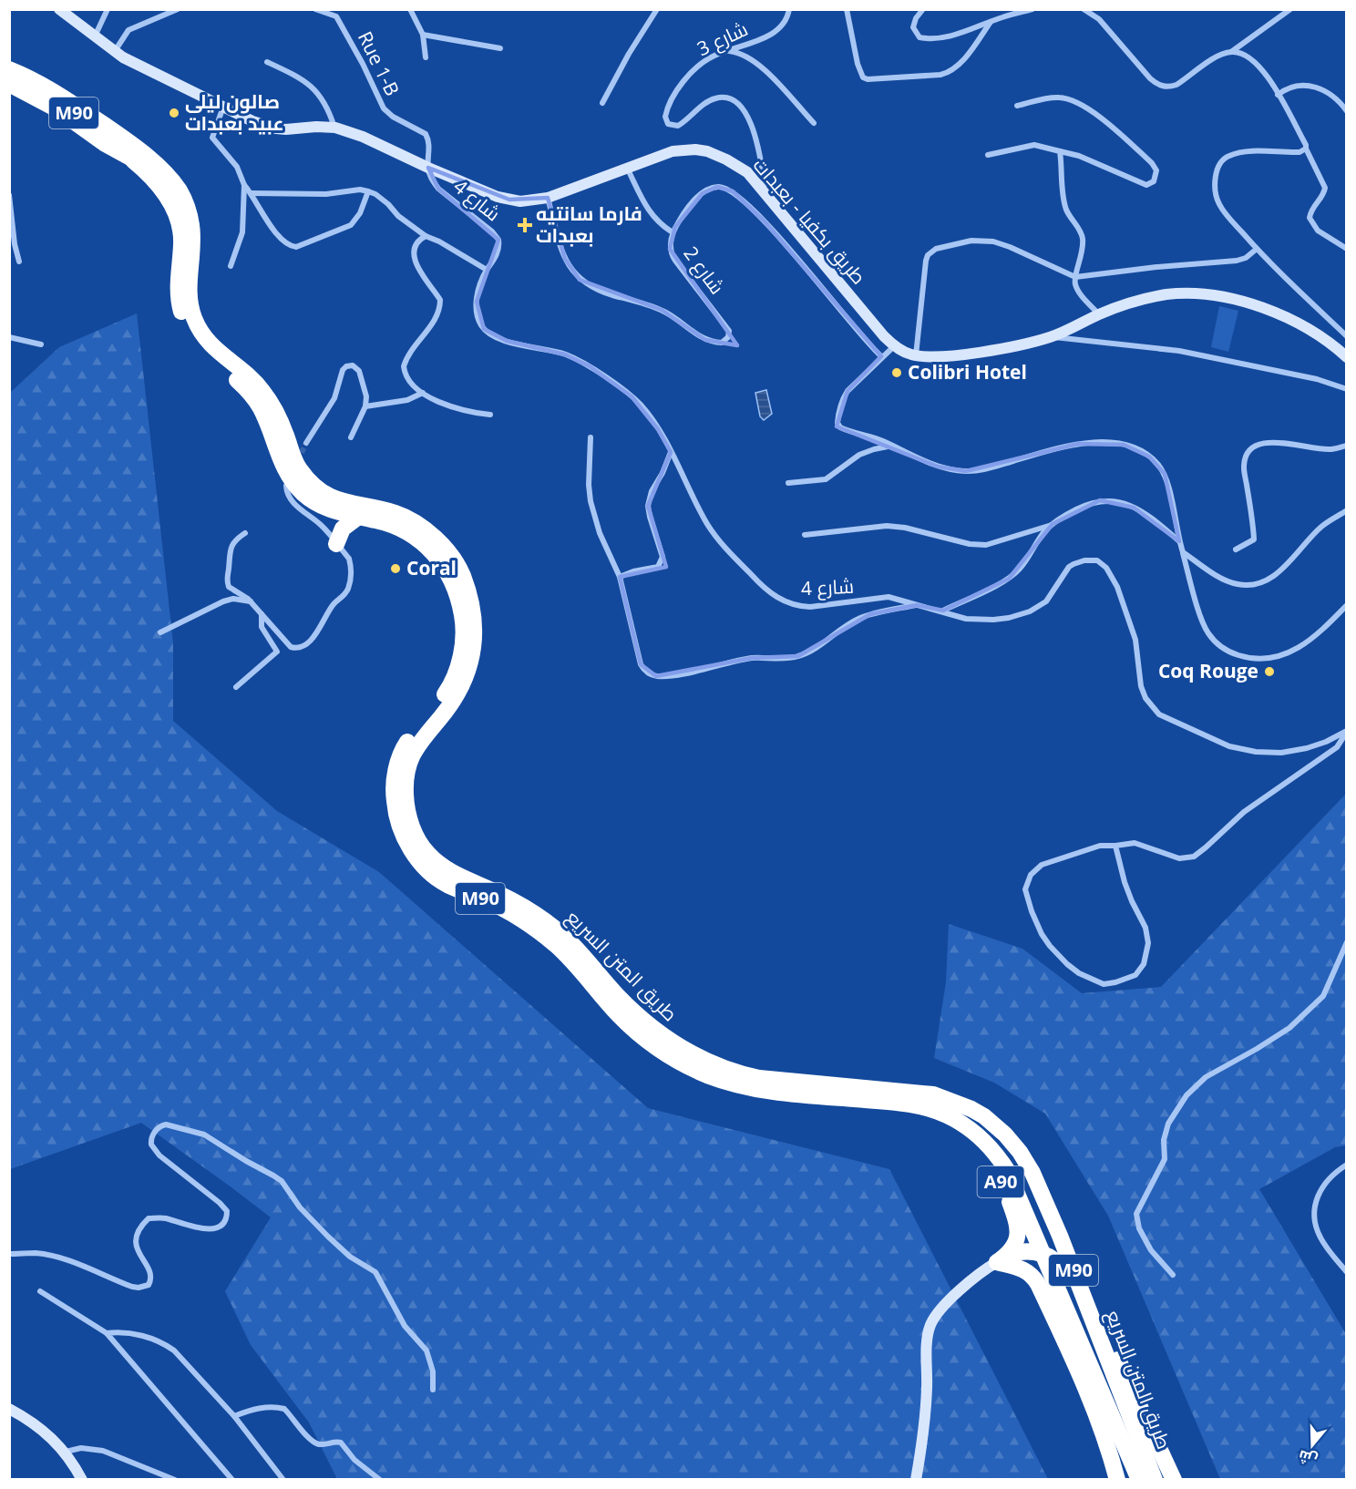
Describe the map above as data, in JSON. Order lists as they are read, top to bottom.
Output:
{
  "streets": {
    "highway": ["M90", "طريق المتن السريع", "A90"],
    "main road": ["طريق بكفيا - بعبدات"],
    "street": [
      "شارع 3",
      "Rue 1-B",
      "شارع 4",
      "شارع 2"
    ]
  },
  "crossings": [
    ["شارع 3", "طريق بكفيا - بعبدات"],
    ["Rue 1-B", "شارع 4"],
    ["Rue 1-B", "طريق بكفيا - بعبدات"],
    ["M90", "طريق المتن السريع"],
    ["شارع 4", "طريق بكفيا - بعبدات"],
    ["طريق بكفيا - بعبدات", "شارع 2"],
    ["طريق المتن السريع", "A90"]
  ],
  "places": {
    "other": [
      "صالون ليلى عبيد بعبدات",
      "Colibri Hotel",
      "Coral",
      "Coq Rouge"
    ],
    "health": ["فارما سانتيه بعبدات"]
  },
  "north": "bottom"
}
